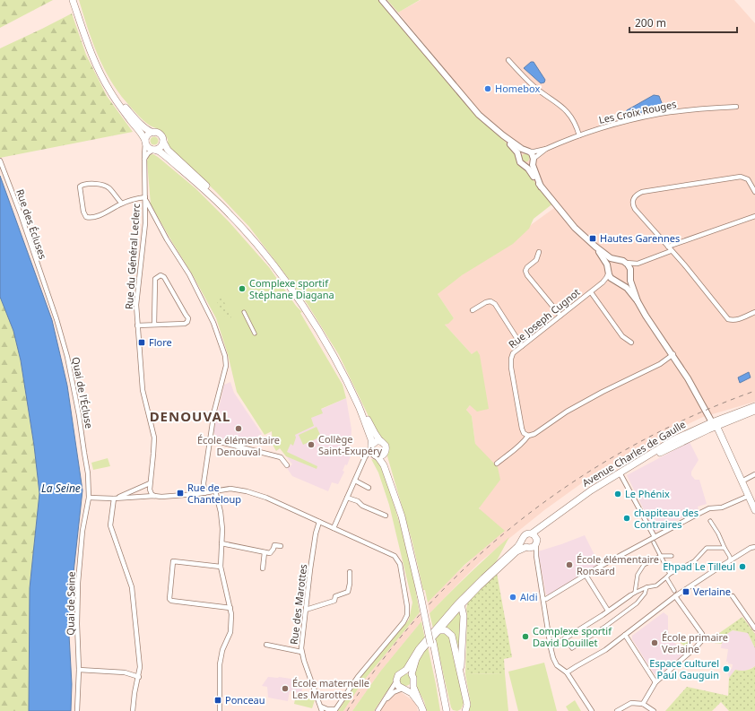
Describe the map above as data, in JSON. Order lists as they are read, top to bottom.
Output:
{
  "streets": {
    "main road": ["Avenue Charles de Gaulle"],
    "street": [
      "Les Croix Rouges",
      "Rue des Écluses",
      "Rue du Général Leclerc",
      "Rue Joseph Cugnot",
      "Quai de l'Écluse",
      "Quai de Seine",
      "Rue des Marottes"
    ]
  },
  "crossings": [
    ["Rue des Écluses", "Quai de l'Écluse"],
    ["Quai de l'Écluse", "Quai de Seine"]
  ],
  "districts": ["DENOUVAL"],
  "water": ["La Seine"],
  "places": {
    "other": [
      "Homebox",
      "Complexe sportif Stéphane Diagana",
      "École élémentaire Denouval",
      "Collège Saint-Exupéry",
      "Le Phénix",
      "chapiteau des Contraires",
      "École élémentaire Ronsard",
      "Ehpad Le Tilleul",
      "Aldi",
      "Complexe sportif David Douillet",
      "École primaire Verlaine",
      "Espace culturel Paul Gauguin",
      "École maternelle Les Marottes"
    ],
    "transit": [
      "Hautes Garennes",
      "Flore",
      "Rue de Chanteloup",
      "Verlaine",
      "Ponceau"
    ]
  },
  "scale_bar": "200 m"
}
